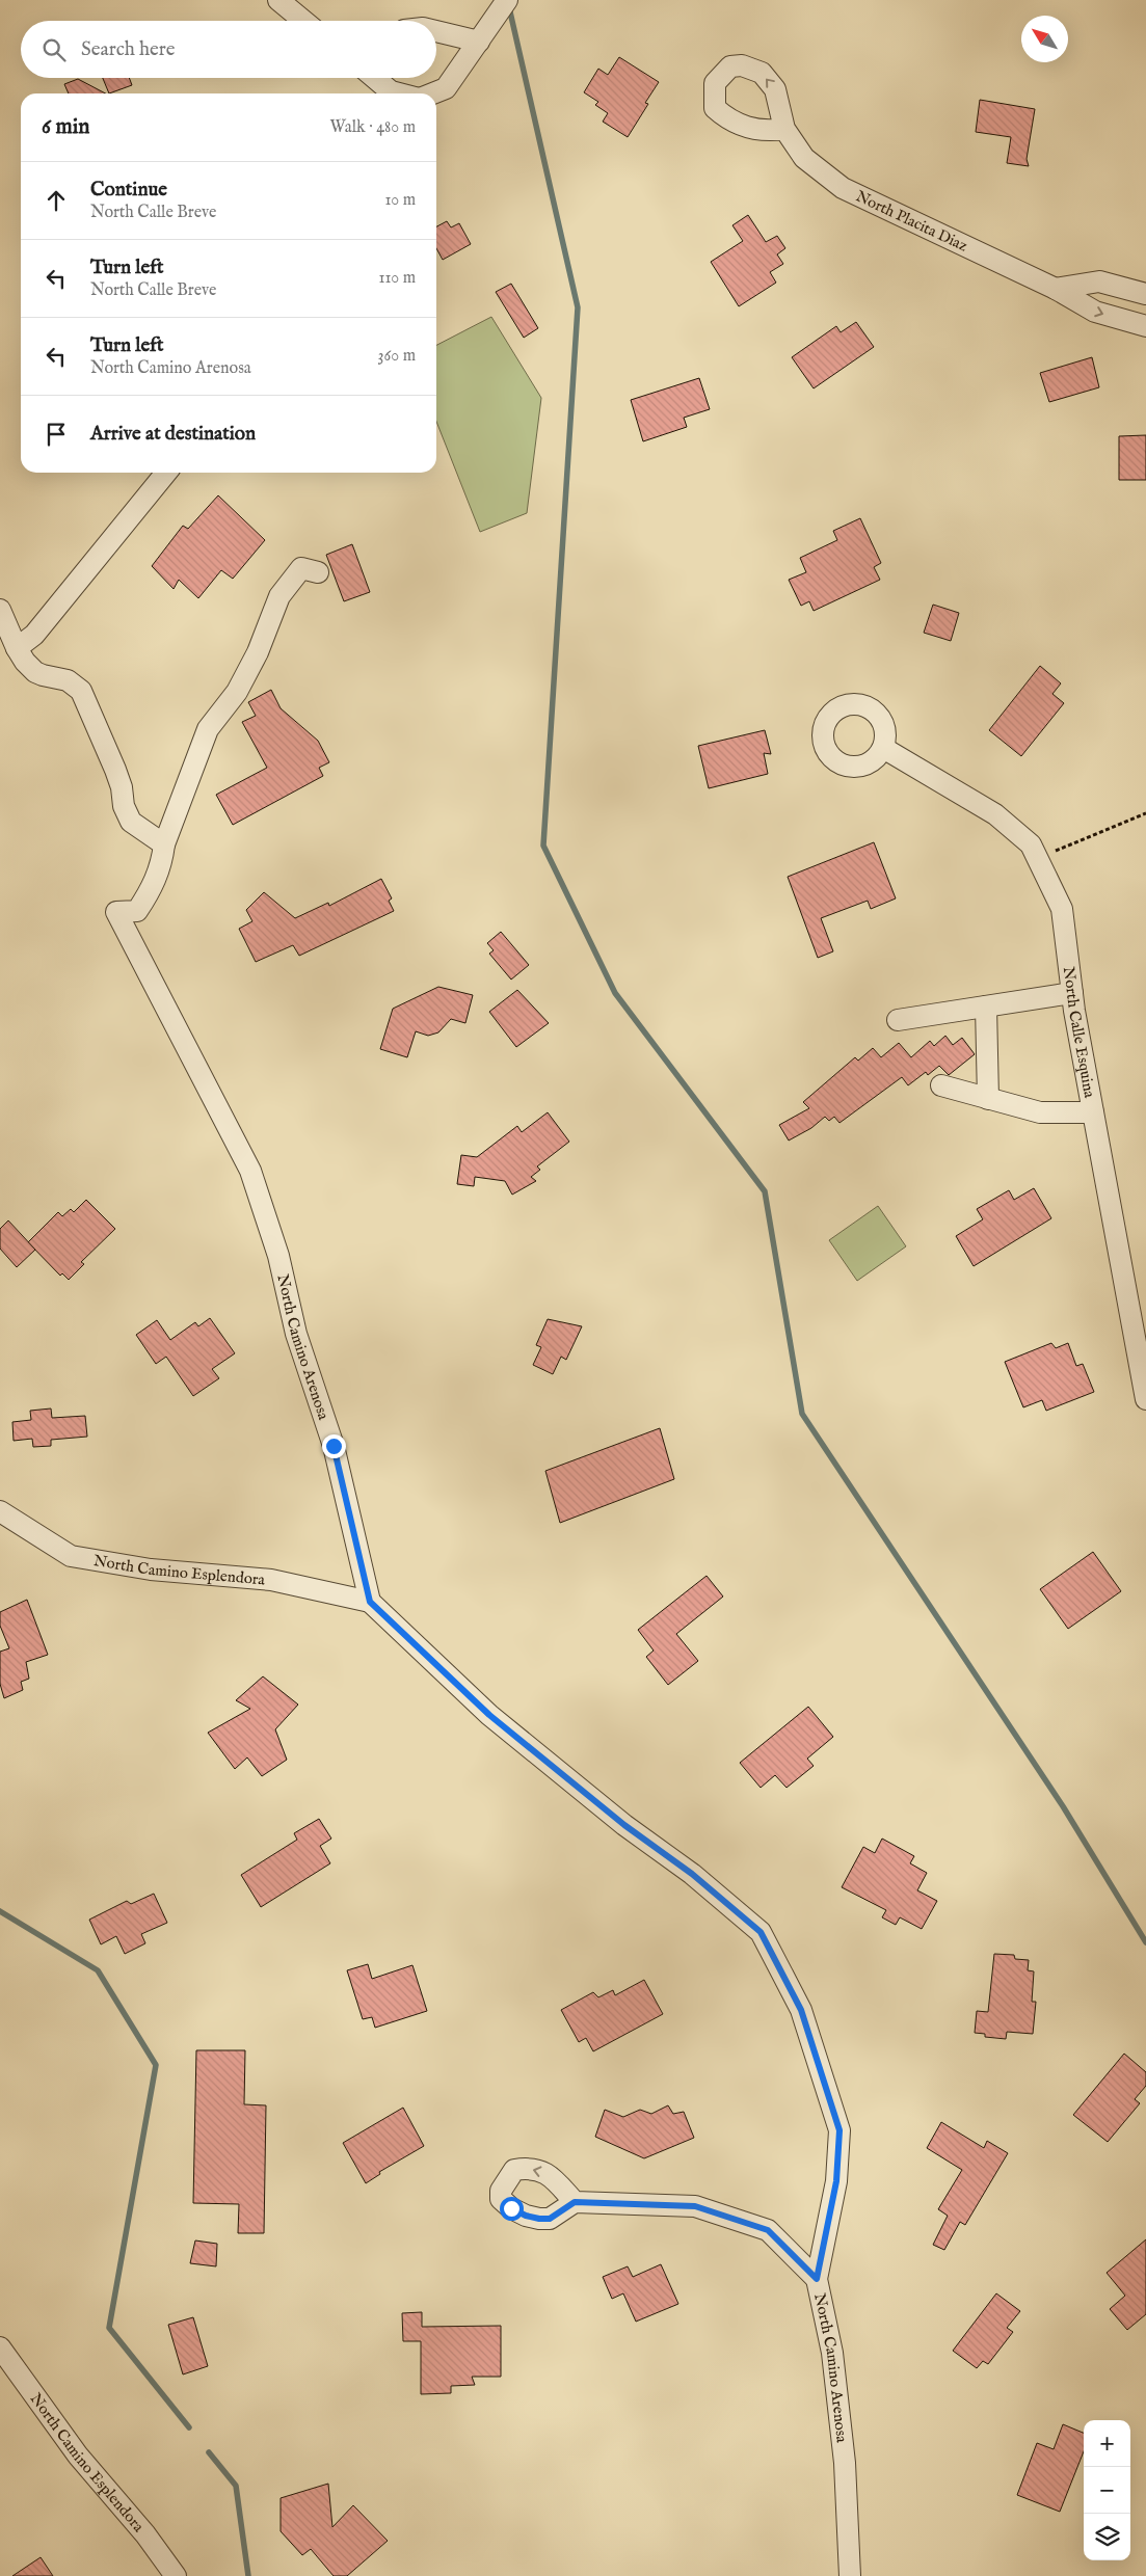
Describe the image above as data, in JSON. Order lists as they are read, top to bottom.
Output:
{
  "streets": {
    "street": [
      "North Placita Diaz",
      "North Calle Esquina",
      "North Camino Arenosa",
      "North Camino Esplendora"
    ]
  },
  "crossings": [
    ["North Camino Arenosa", "North Camino Esplendora"]
  ],
  "north": "top left",
  "page": {
    "search": "Search here",
    "heading": ["6 min", "Walk · 480 m"],
    "list": [
      ["Continue", "North Calle Breve", "10 m"],
      ["Turn left", "North Calle Breve", "110 m"],
      ["Turn left", "North Camino Arenosa", "360 m"],
      "Arrive at destination"
    ],
    "map_buttons": ["+", "−"]
  }
}
